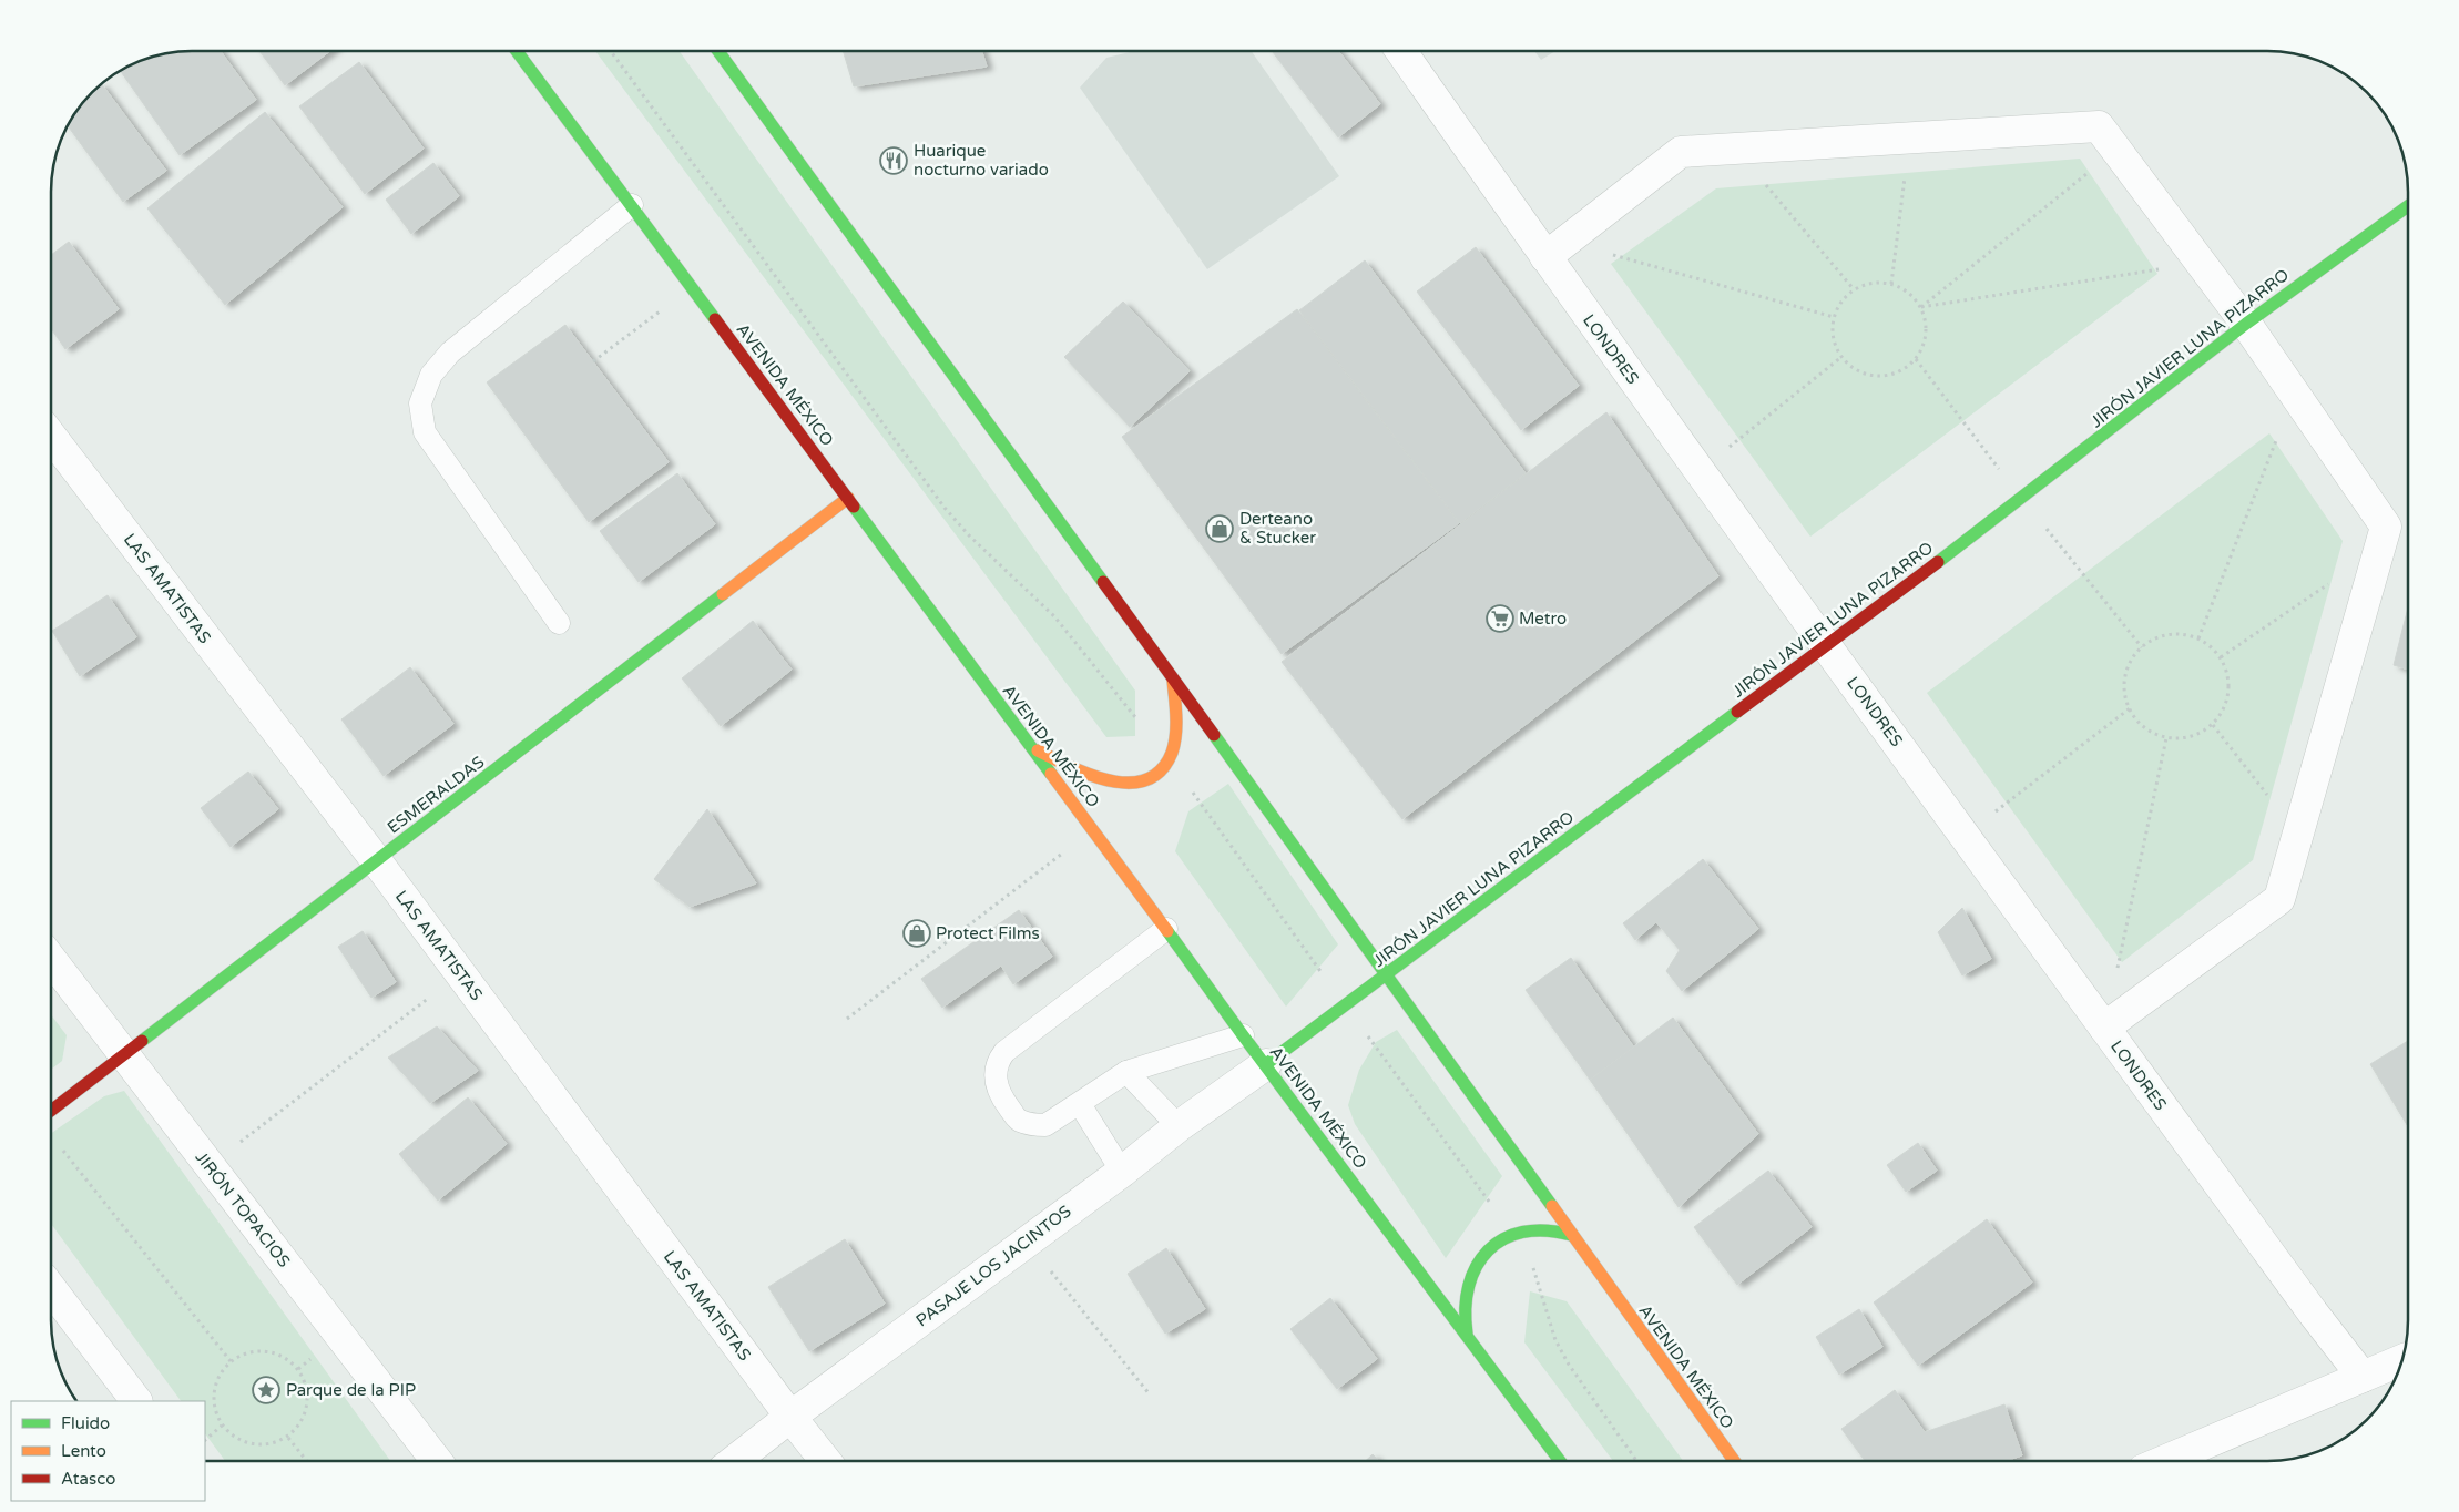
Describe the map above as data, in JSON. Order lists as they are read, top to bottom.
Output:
{
  "streets": {
    "main road": ["JIRÓN JAVIER LUNA PIZARRO", "AVENIDA MÉXICO", "ESMERALDAS"],
    "street": [
      "LONDRES",
      "LAS AMATISTAS",
      "JIRÓN TOPACIOS",
      "PASAJE LOS JACINTOS"
    ]
  },
  "crossings": [
    ["JIRÓN JAVIER LUNA PIZARRO", "LONDRES"],
    ["JIRÓN JAVIER LUNA PIZARRO", "AVENIDA MÉXICO"],
    ["JIRÓN JAVIER LUNA PIZARRO", "PASAJE LOS JACINTOS"],
    ["AVENIDA MÉXICO", "ESMERALDAS"],
    ["AVENIDA MÉXICO", "PASAJE LOS JACINTOS"],
    ["LAS AMATISTAS", "ESMERALDAS"],
    ["LAS AMATISTAS", "PASAJE LOS JACINTOS"],
    ["ESMERALDAS", "JIRÓN TOPACIOS"]
  ],
  "places": {
    "restaurant": ["Huarique nocturno variado"],
    "shop": ["Derteano & Stucker", "Protect Films"],
    "supermarket": ["Metro"],
    "place": ["Parque de la PIP"]
  },
  "legend": ["Fluido", "Lento", "Atasco"]
}
